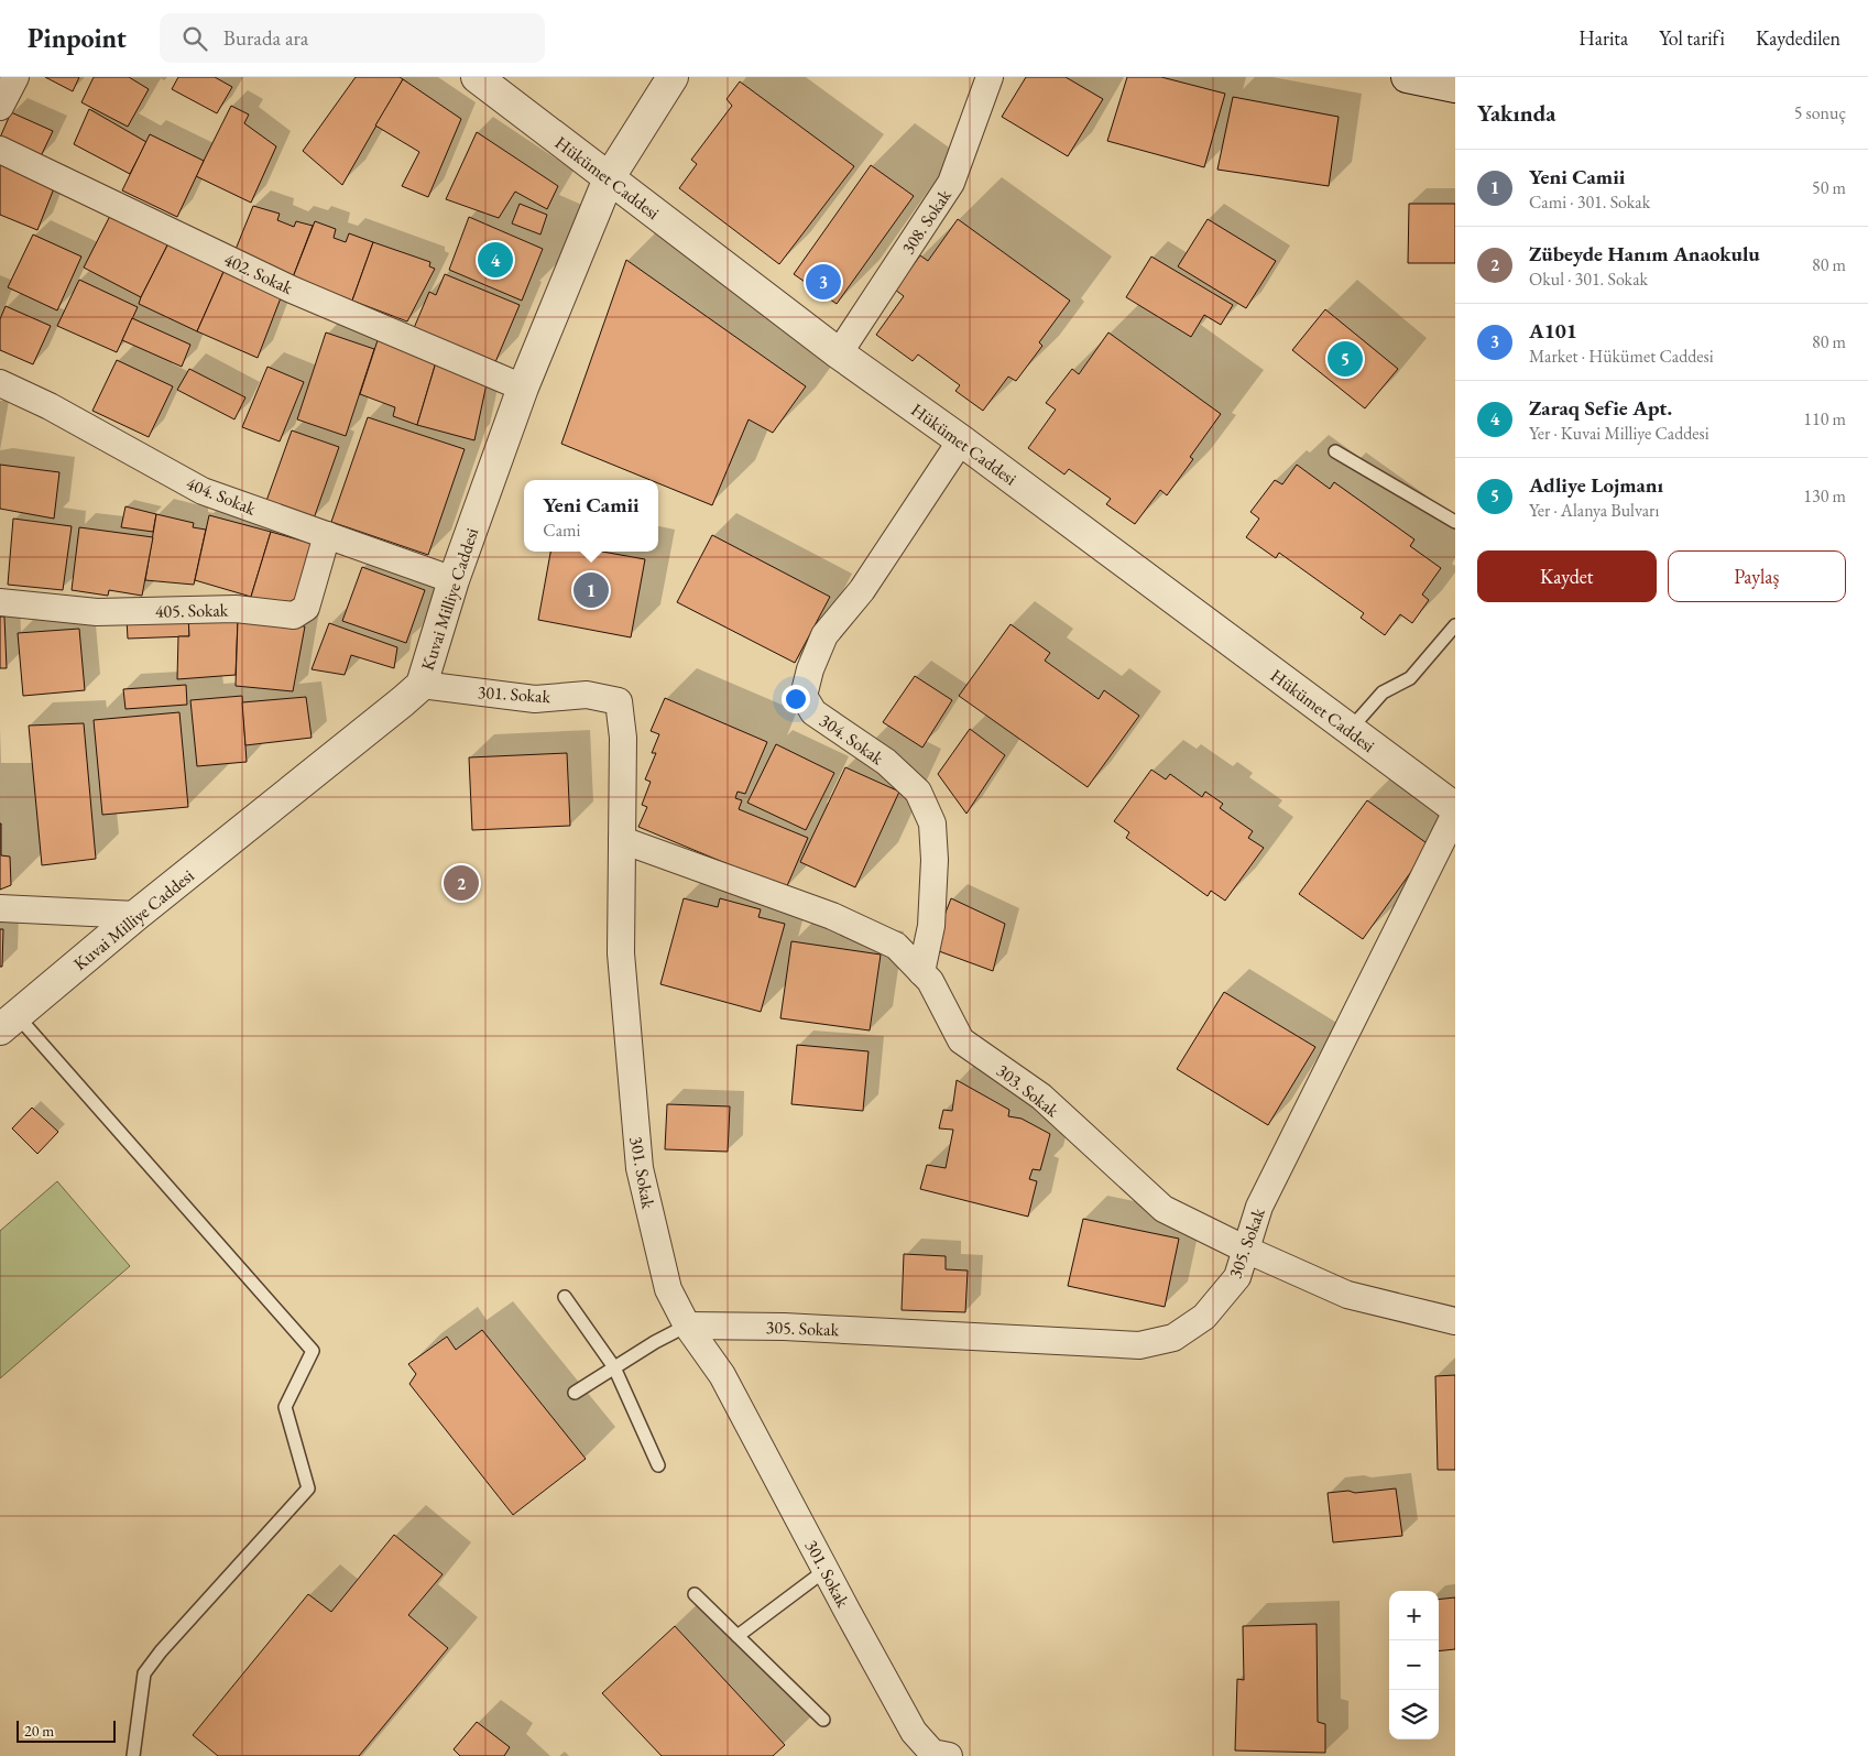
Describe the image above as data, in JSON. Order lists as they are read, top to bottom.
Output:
{
  "streets": {
    "street": [
      "Hükümet Caddesi",
      "308. Sokak",
      "402. Sokak",
      "404. Sokak",
      "Kuvai Milliye Caddesi",
      "405. Sokak",
      "301. Sokak",
      "304. Sokak",
      "303. Sokak",
      "305. Sokak"
    ]
  },
  "crossings": [
    ["Hükümet Caddesi", "308. Sokak"],
    ["Hükümet Caddesi", "Kuvai Milliye Caddesi"],
    ["Hükümet Caddesi", "304. Sokak"],
    ["402. Sokak", "Kuvai Milliye Caddesi"],
    ["404. Sokak", "Kuvai Milliye Caddesi"],
    ["404. Sokak", "405. Sokak"],
    ["Kuvai Milliye Caddesi", "301. Sokak"],
    ["301. Sokak", "303. Sokak"],
    ["301. Sokak", "305. Sokak"],
    ["304. Sokak", "303. Sokak"],
    ["303. Sokak", "305. Sokak"]
  ],
  "scale_bar": "20 m",
  "page": {
    "header": "Pinpoint",
    "search": "Burada ara",
    "nav": ["Harita", "Yol tarifi", "Kaydedilen"],
    "heading": ["Yakında", "5 sonuç"],
    "list": [
      {
        "mark": "1",
        "name": "Yeni Camii",
        "note": "Cami · 301. Sokak",
        "value": "50 m"
      },
      {
        "mark": "2",
        "name": "Zübeyde Hanım Anaokulu",
        "note": "Okul · 301. Sokak",
        "value": "80 m"
      },
      {
        "mark": "3",
        "name": "A101",
        "note": "Market · Hükümet Caddesi",
        "value": "80 m"
      },
      {
        "mark": "4",
        "name": "Zaraq Sefie Apt.",
        "note": "Yer · Kuvai Milliye Caddesi",
        "value": "110 m"
      },
      {
        "mark": "5",
        "name": "Adliye Lojmanı",
        "note": "Yer · Alanya Bulvarı",
        "value": "130 m"
      }
    ],
    "pins": [
      "4",
      "3",
      "5",
      "1",
      "2"
    ],
    "popup": ["Yeni Camii", "Cami"],
    "buttons": ["Kaydet", "Paylaş"],
    "map_buttons": ["+", "−"],
    "scale": "20 m"
  }
}
